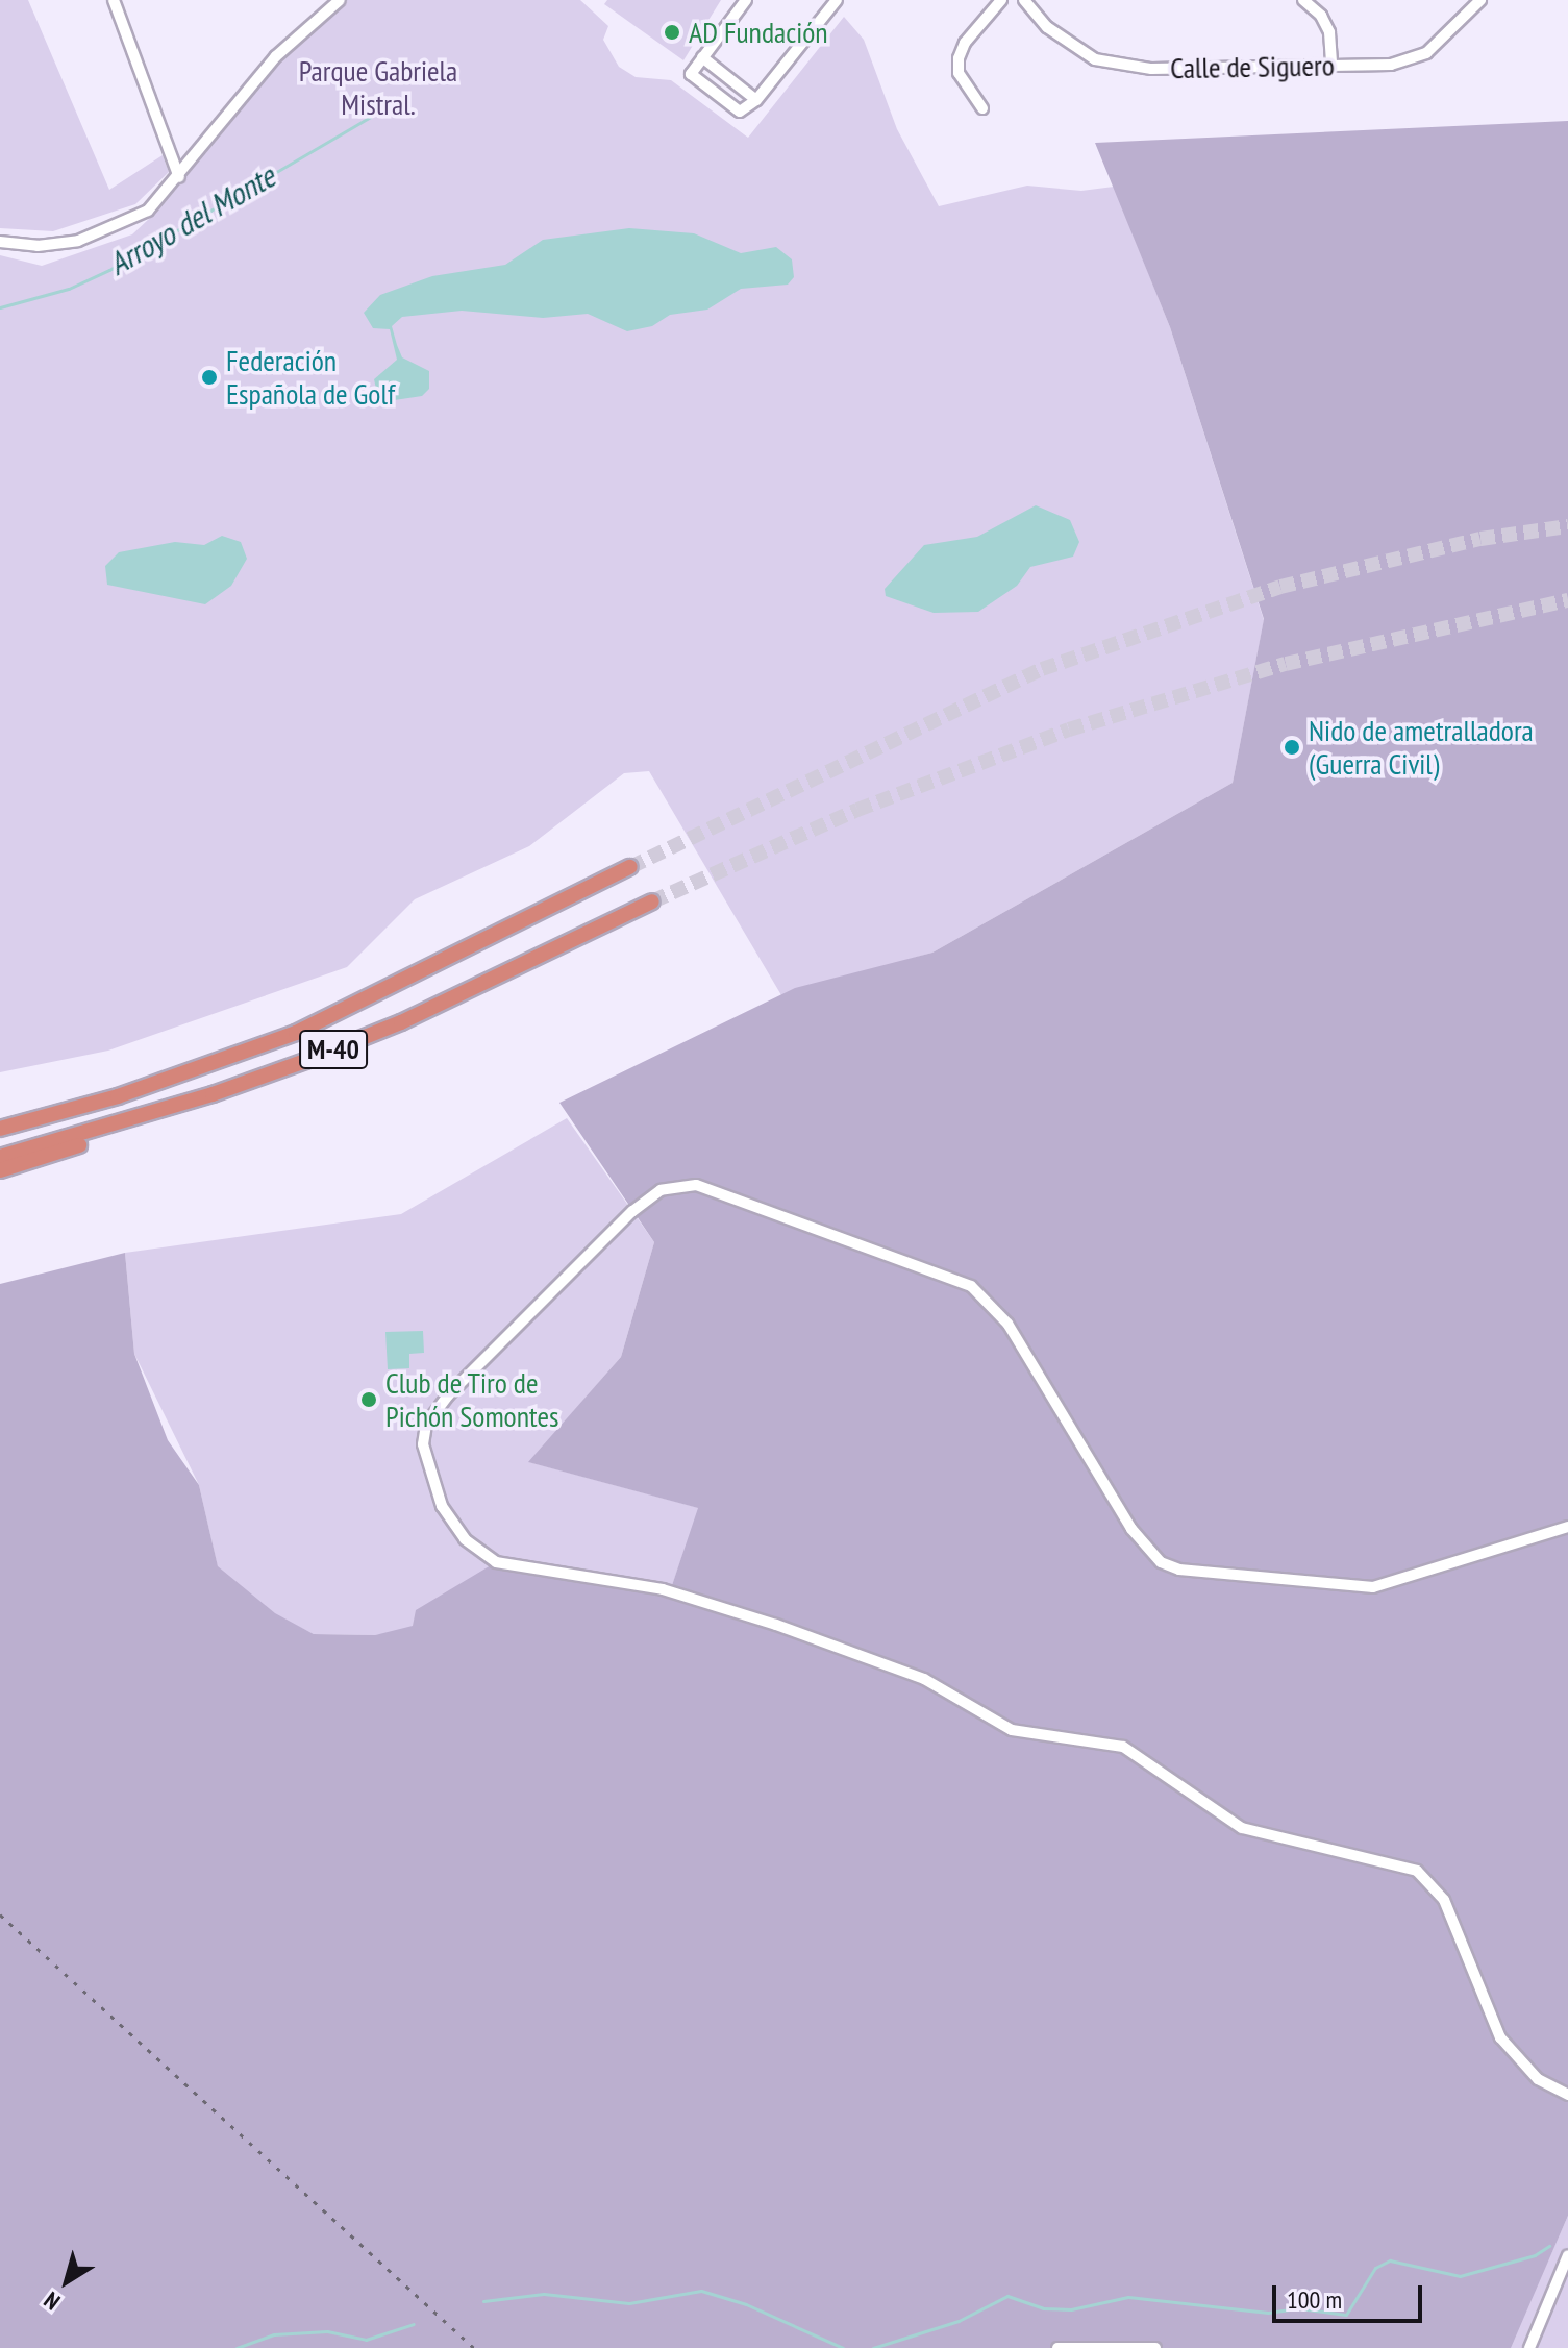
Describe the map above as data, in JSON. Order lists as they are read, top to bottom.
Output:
{
  "streets": {
    "highway": ["M-40"],
    "street": ["Calle de Siguero"]
  },
  "water": ["Arroyo del Monte"],
  "parks": ["Parque Gabriela Mistral."],
  "places": [
    "AD Fundación",
    "Federación Española de Golf",
    "Nido de ametralladora (Guerra Civil)",
    "Club de Tiro de Pichón Somontes"
  ],
  "scale_bar": "100 m",
  "north": "bottom left"
}
